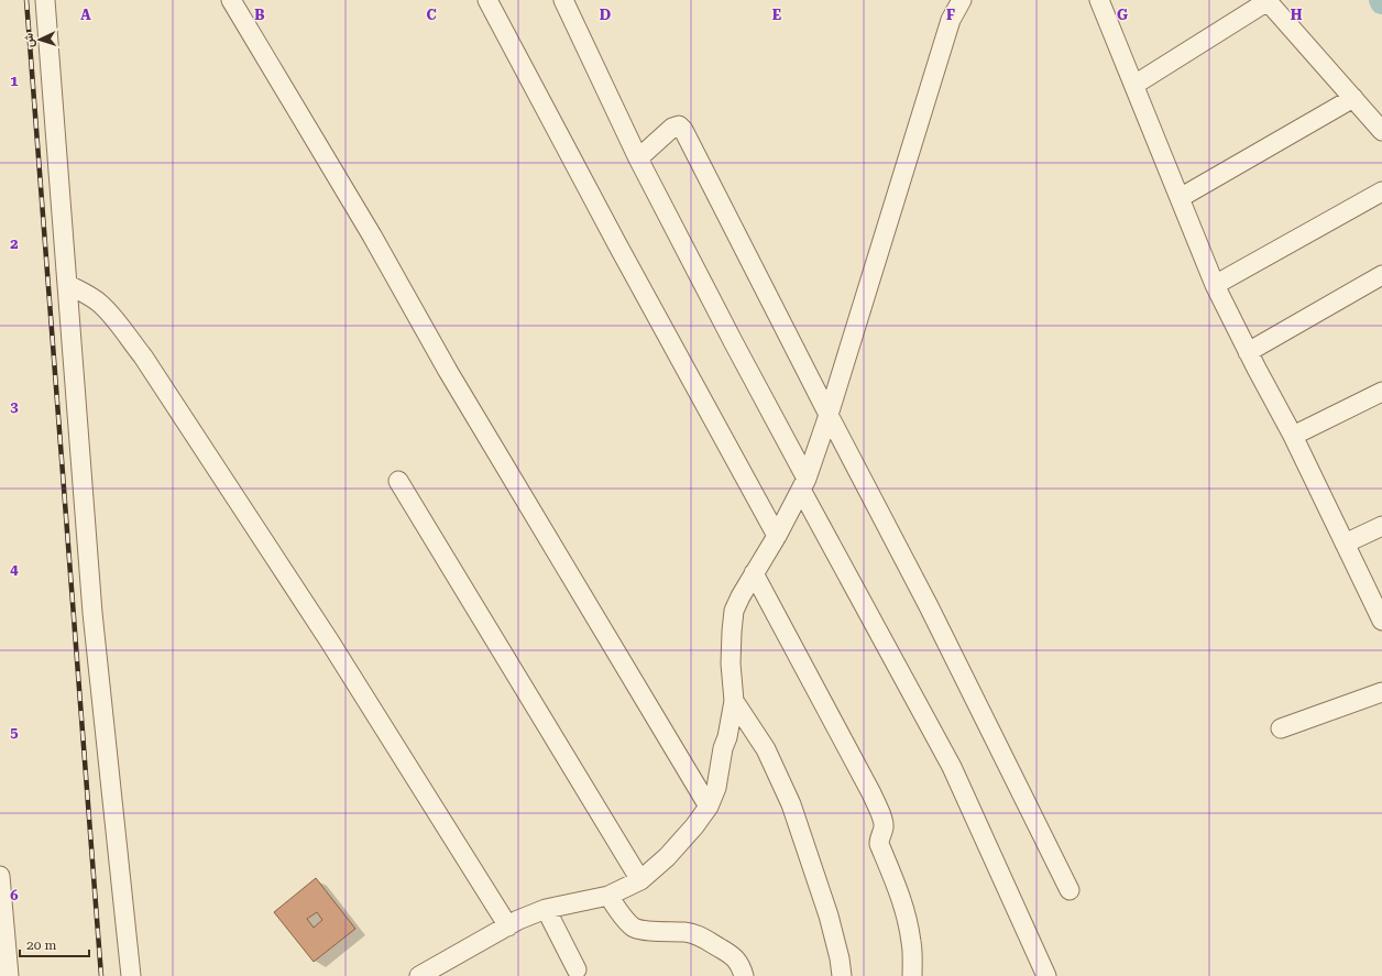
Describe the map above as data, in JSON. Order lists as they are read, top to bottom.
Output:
{
  "scale_bar": "20 m",
  "north": "left",
  "grid": {
    "columns": [
      "A",
      "B",
      "C",
      "D",
      "E",
      "F",
      "G",
      "H"
    ],
    "rows": [
      "1",
      "2",
      "3",
      "4",
      "5",
      "6"
    ]
  }
}
